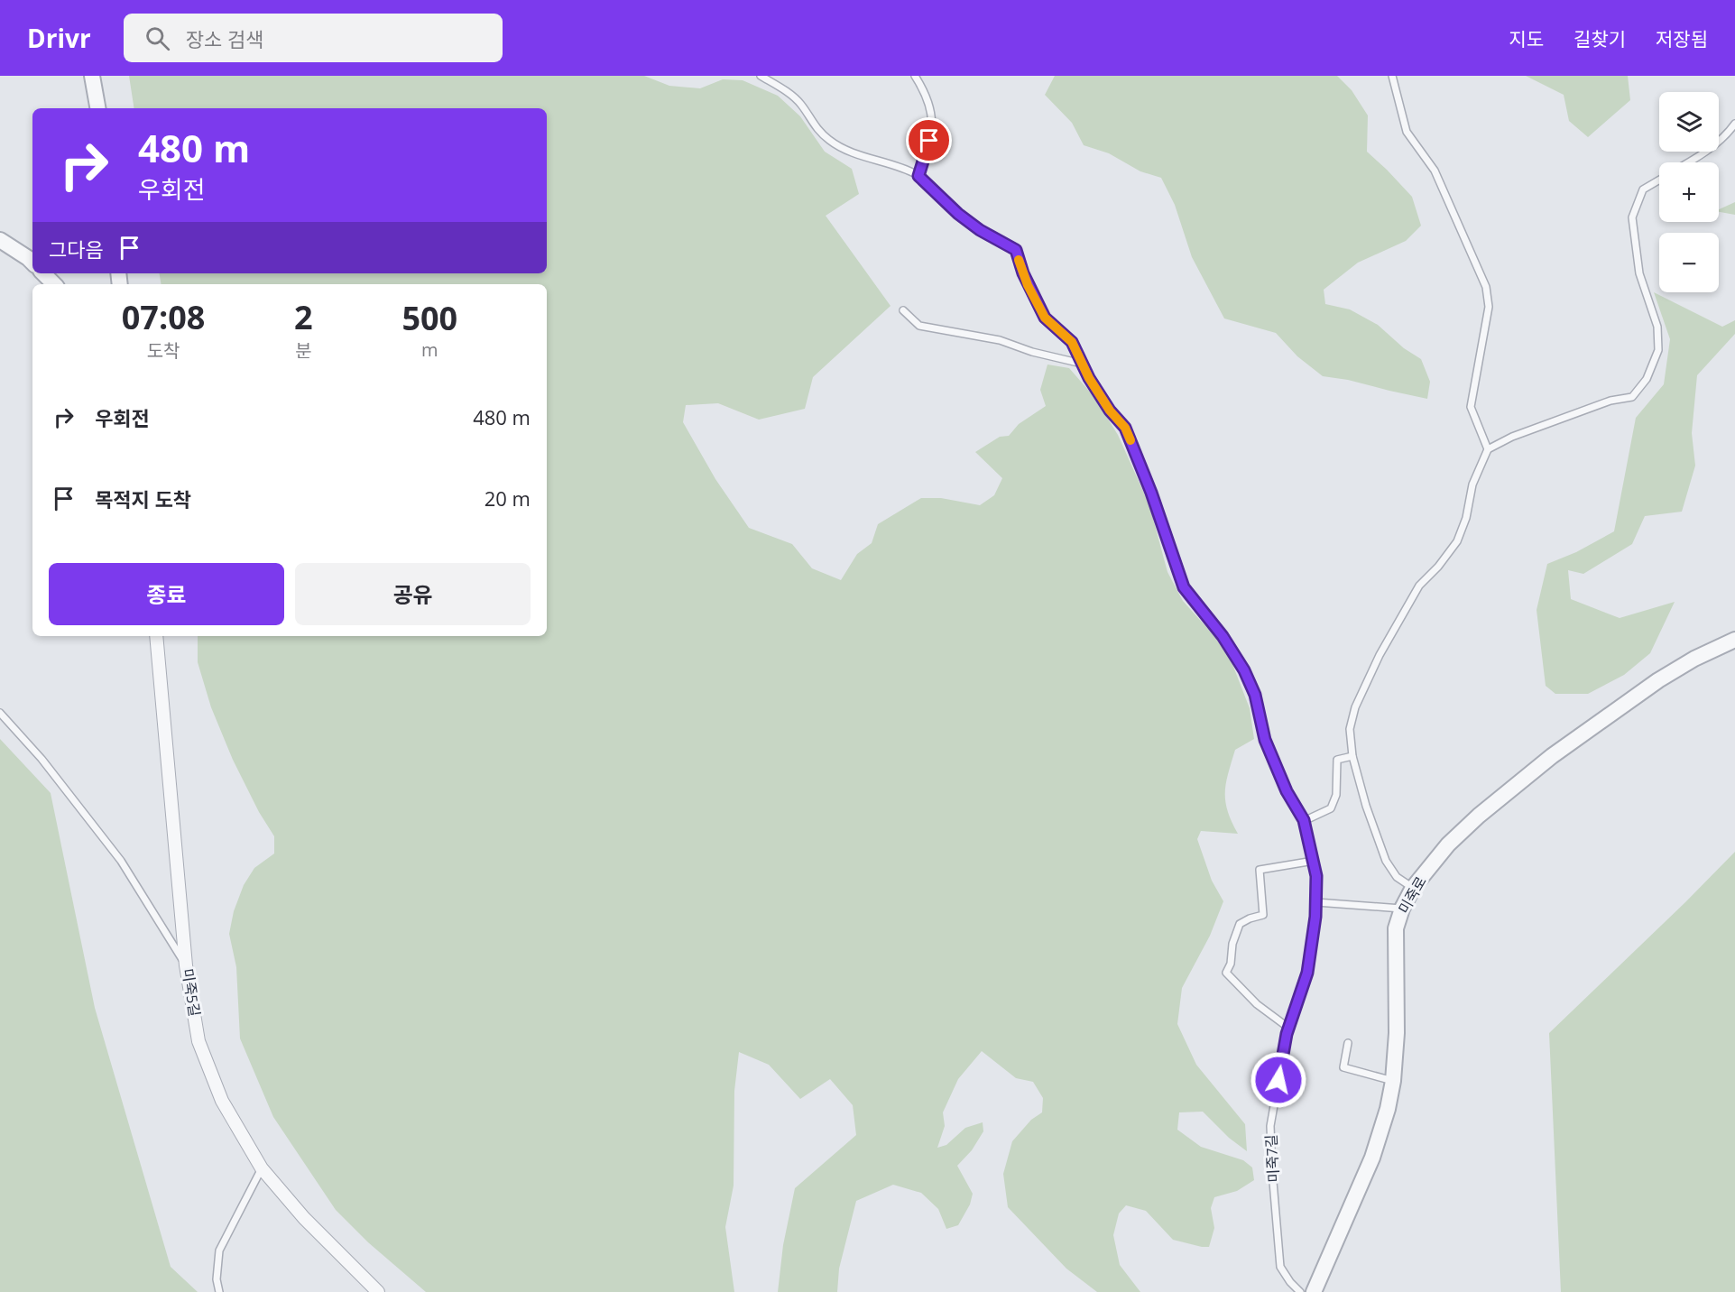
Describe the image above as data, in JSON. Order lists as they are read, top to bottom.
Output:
{
  "streets": {
    "street": ["미죽로", "미죽5길"],
    "lane": ["미죽7길"]
  },
  "page": {
    "header": "Drivr",
    "search": "장소 검색",
    "nav": ["지도", "길찾기", "저장됨"],
    "map_buttons": ["+", "−"],
    "turn": ["480 m", "우회전"],
    "then": "그다음",
    "eta": [
      "07:08",
      "도착",
      "2",
      "분",
      "500",
      "m"
    ],
    "list": [
      {
        "name": "우회전",
        "value": "480 m"
      },
      {
        "name": "목적지 도착",
        "value": "20 m"
      }
    ],
    "buttons": ["종료", "공유"]
  }
}
